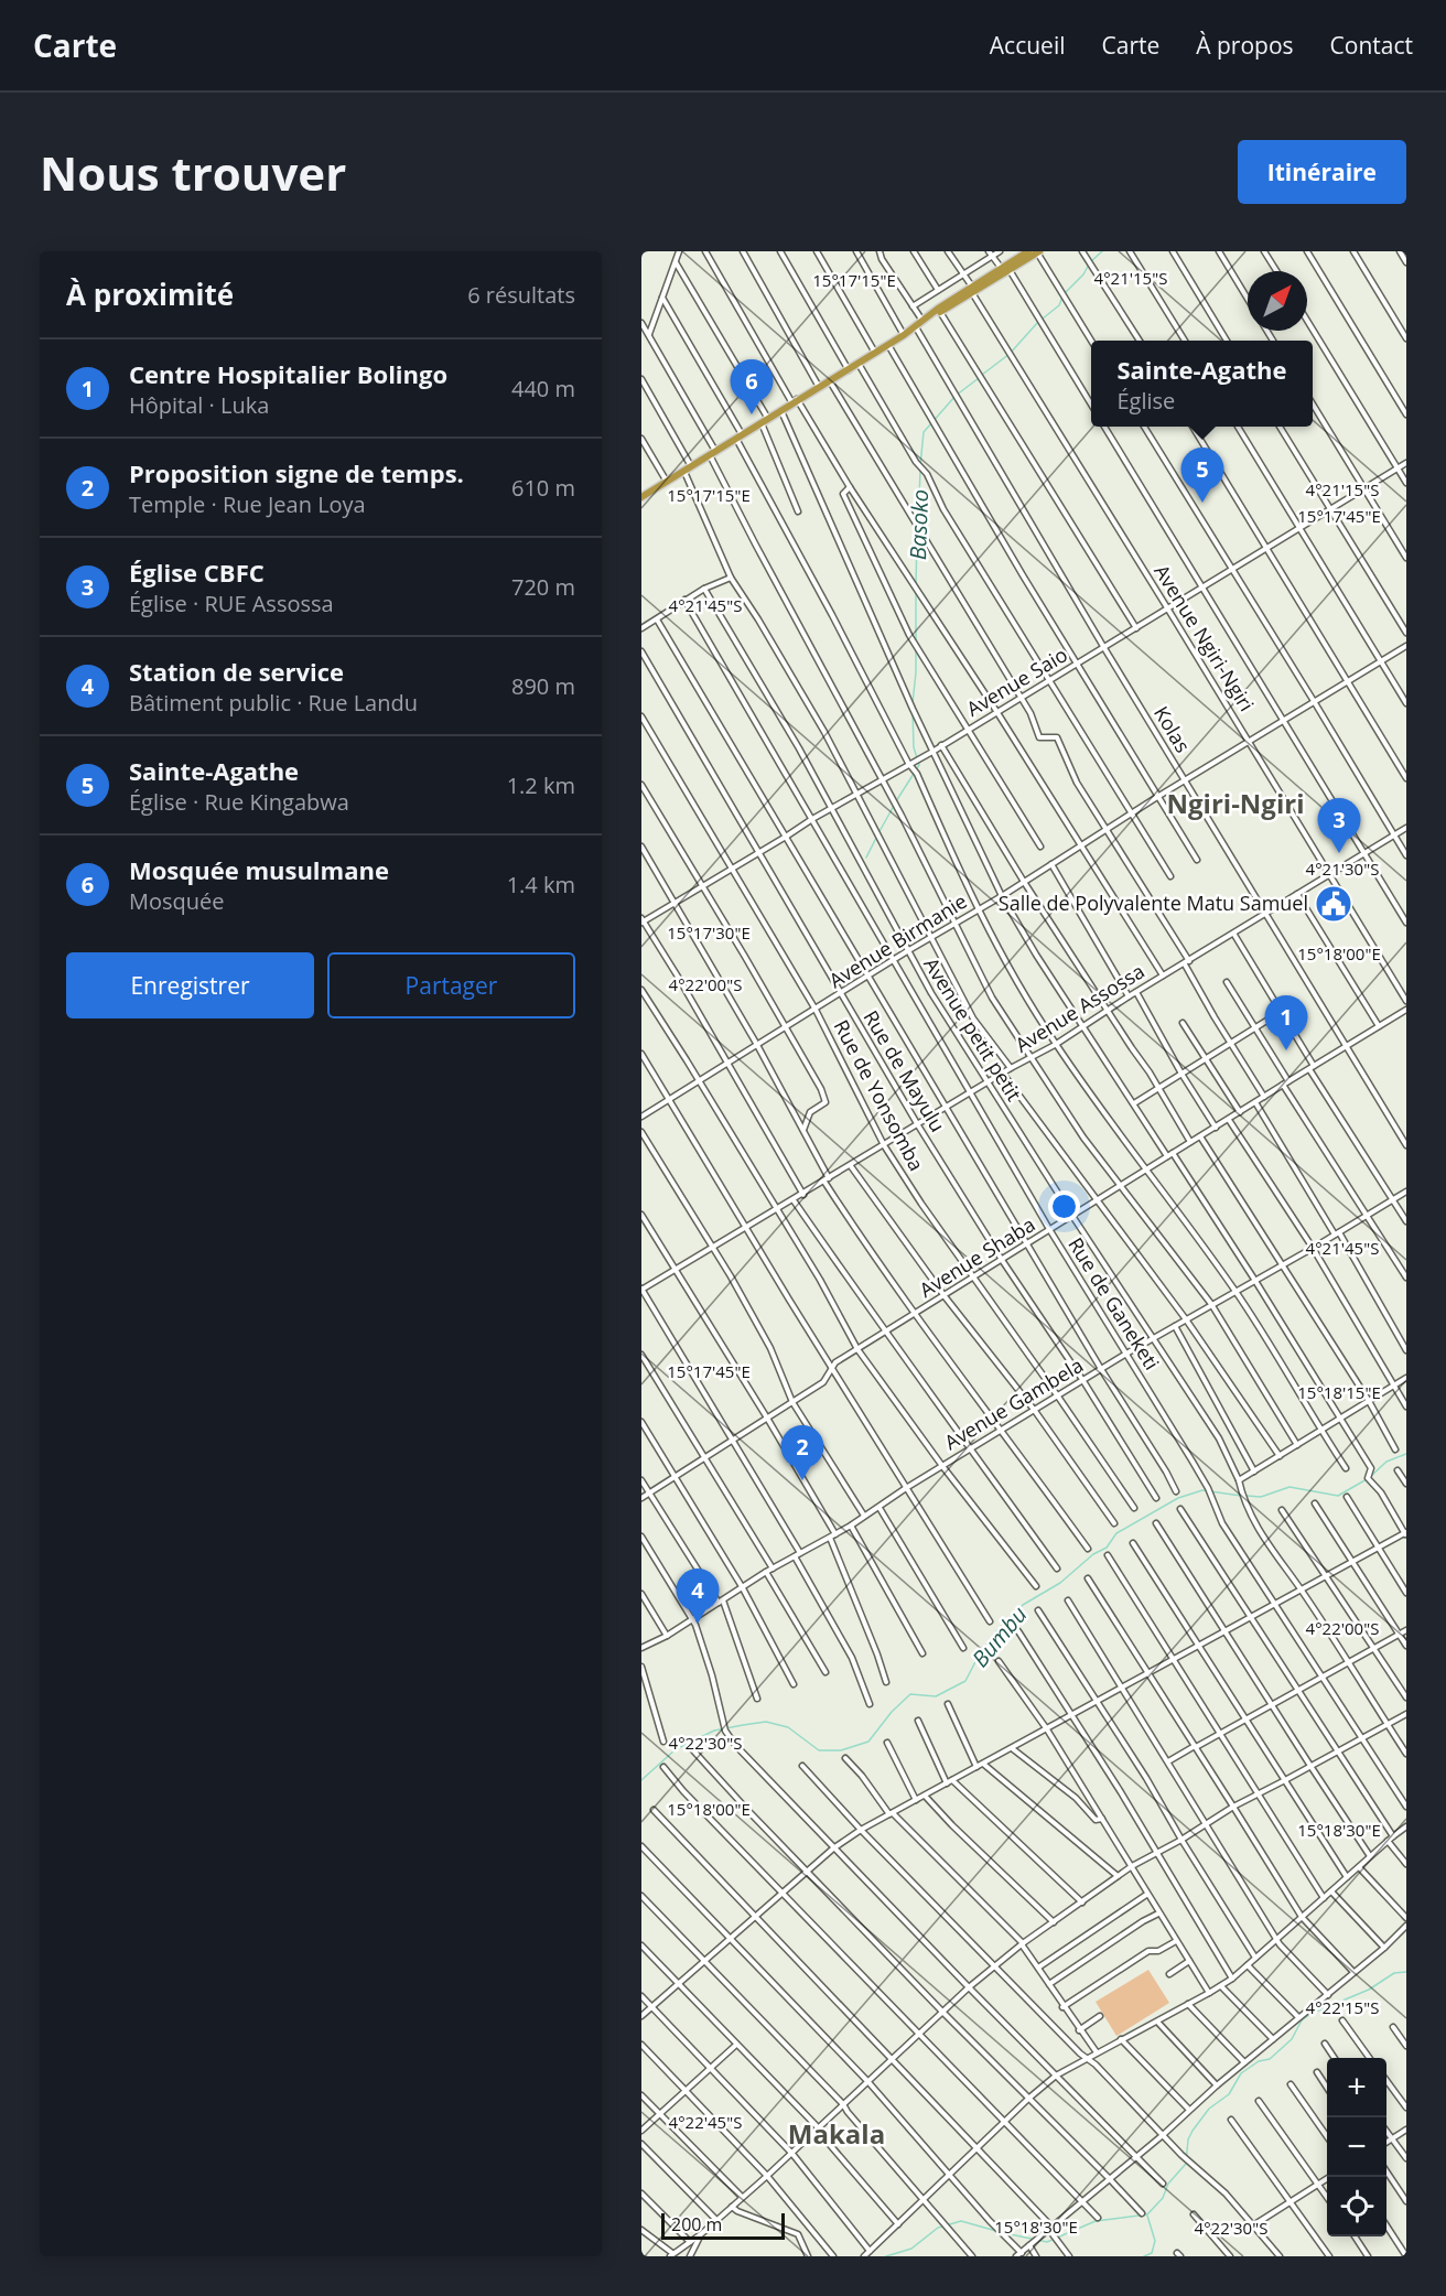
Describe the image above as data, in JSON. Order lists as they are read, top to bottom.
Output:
{
  "streets": {
    "street": [
      "Avenue Ngiri-Ngiri",
      "Avenue Saio",
      "Kolas",
      "Avenue Birmanie",
      "Avenue Assossa",
      "Avenue petit petit",
      "Rue de Mayulu",
      "Rue de Yonsomba",
      "Avenue Shaba",
      "Rue de Ganeketi",
      "Avenue Gambela"
    ]
  },
  "crossings": [
    ["Avenue Ngiri-Ngiri", "Avenue Saio"],
    ["Avenue Ngiri-Ngiri", "Avenue Birmanie"],
    ["Avenue Ngiri-Ngiri", "Avenue Assossa"],
    ["Avenue Saio", "Kolas"],
    ["Avenue Saio", "Avenue petit petit"],
    ["Avenue Saio", "Rue de Mayulu"],
    ["Avenue Saio", "Rue de Yonsomba"],
    ["Avenue Saio", "Rue de Ganeketi"],
    ["Kolas", "Avenue Birmanie"],
    ["Kolas", "Avenue Assossa"],
    ["Kolas", "Avenue Shaba"],
    ["Avenue Birmanie", "Avenue petit petit"],
    ["Avenue Birmanie", "Rue de Mayulu"],
    ["Avenue Birmanie", "Rue de Yonsomba"],
    ["Avenue Birmanie", "Rue de Ganeketi"],
    ["Avenue Assossa", "Avenue petit petit"],
    ["Avenue Assossa", "Rue de Mayulu"],
    ["Avenue Assossa", "Rue de Yonsomba"],
    ["Avenue Assossa", "Rue de Ganeketi"],
    ["Avenue petit petit", "Avenue Shaba"],
    ["Avenue petit petit", "Avenue Gambela"],
    ["Rue de Mayulu", "Avenue Shaba"],
    ["Rue de Mayulu", "Avenue Gambela"],
    ["Rue de Yonsomba", "Avenue Shaba"],
    ["Rue de Yonsomba", "Avenue Gambela"],
    ["Avenue Shaba", "Rue de Ganeketi"],
    ["Rue de Ganeketi", "Avenue Gambela"]
  ],
  "districts": ["Ngiri-Ngiri", "Makala"],
  "water": ["Basoko", "Bumbu"],
  "places": {
    "public building": ["Salle de Polyvalente Matu Samuel"]
  },
  "scale_bar": "200 m",
  "north": "top right",
  "page": {
    "header": "Carte",
    "nav": [
      "Accueil",
      "Carte",
      "À propos",
      "Contact"
    ],
    "buttons": [
      "Itinéraire",
      ["Enregistrer", "Partager"]
    ],
    "title": "Nous trouver",
    "heading": ["À proximité", "6 résultats"],
    "list": [
      {
        "mark": "1",
        "name": "Centre Hospitalier Bolingo",
        "note": "Hôpital · Luka",
        "value": "440 m"
      },
      {
        "mark": "2",
        "name": "Proposition signe de temps.",
        "note": "Temple · Rue Jean Loya",
        "value": "610 m"
      },
      {
        "mark": "3",
        "name": "Église CBFC",
        "note": "Église · RUE Assossa",
        "value": "720 m"
      },
      {
        "mark": "4",
        "name": "Station de service",
        "note": "Bâtiment public · Rue Landu",
        "value": "890 m"
      },
      {
        "mark": "5",
        "name": "Sainte-Agathe",
        "note": "Église · Rue Kingabwa",
        "value": "1.2 km"
      },
      {
        "mark": "6",
        "name": "Mosquée musulmane",
        "note": "Mosquée",
        "value": "1.4 km"
      }
    ],
    "popup": ["Sainte-Agathe", "Église"],
    "pins": [
      "6",
      "5",
      "3",
      "1",
      "2",
      "4"
    ],
    "map_buttons": ["+", "−"],
    "scale": "200 m"
  },
  "coordinates": [
    "4°21'15\"S",
    "15°17'15\"E",
    "15°17'45\"E",
    "4°21'45\"S",
    "4°21'30\"S",
    "15°17'30\"E",
    "15°18'00\"E",
    "4°22'00\"S",
    "15°18'15\"E",
    "4°22'30\"S",
    "15°18'30\"E",
    "4°22'15\"S",
    "4°22'45\"S"
  ]
}
